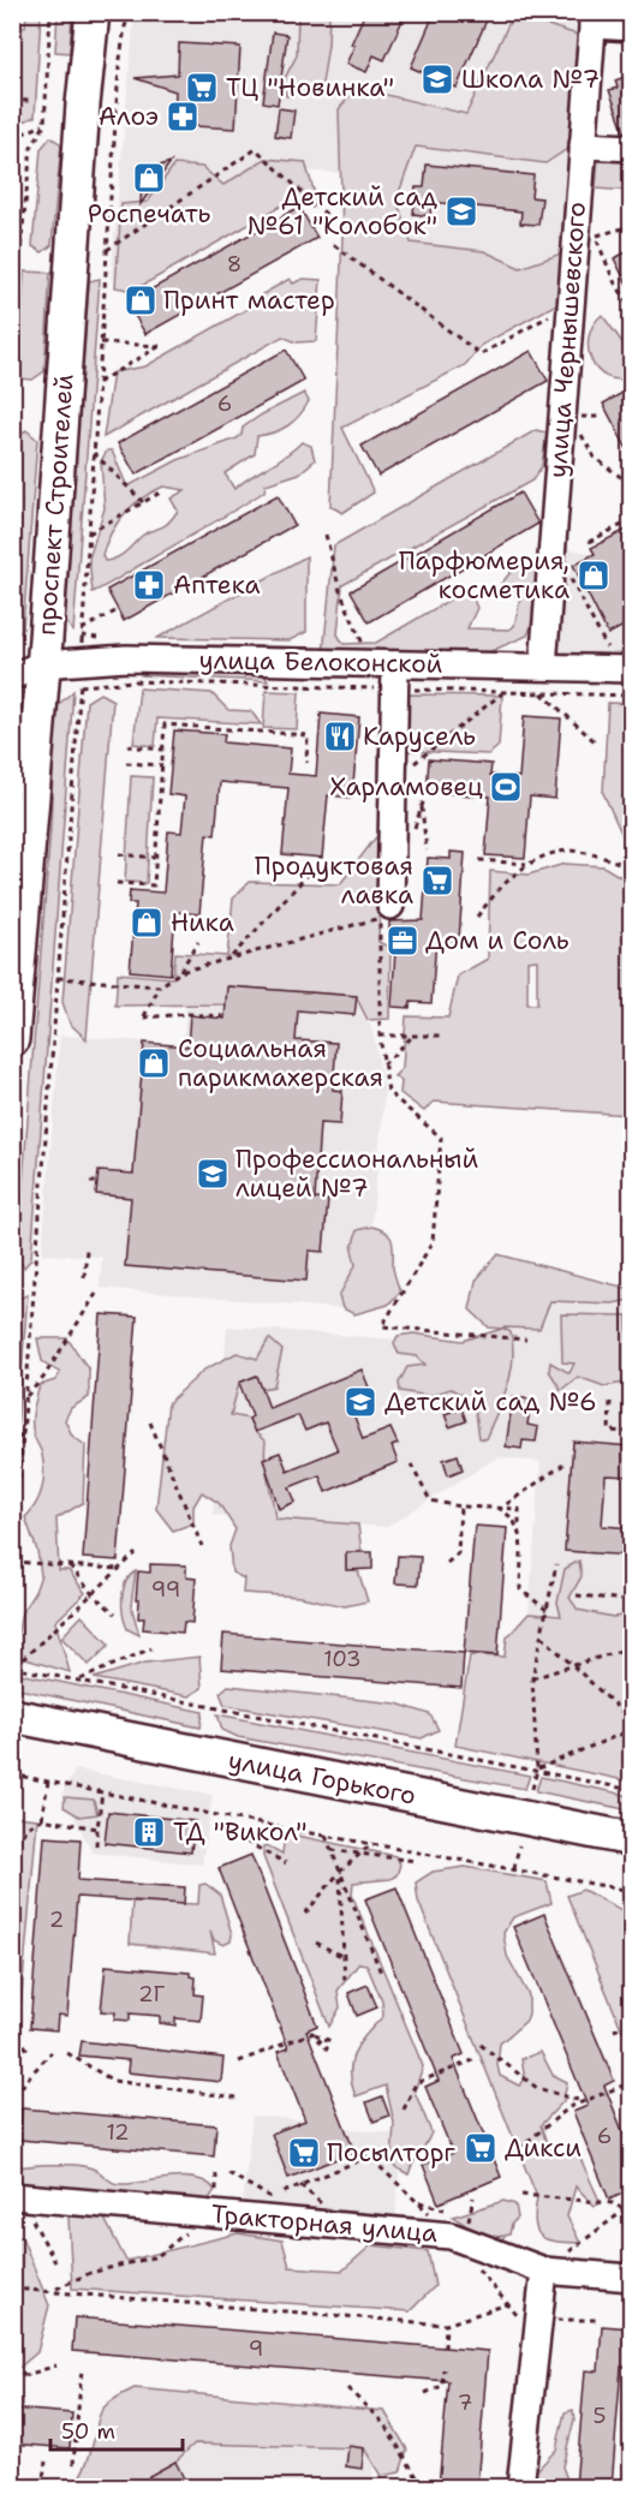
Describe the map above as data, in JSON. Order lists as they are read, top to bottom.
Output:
{
  "streets": {
    "main road": ["проспект Строителей", "улица Горького"],
    "street": ["улица Чернышевского", "улица Белоконской", "Тракторная улица"]
  },
  "crossings": [
    ["улица Чернышевского", "улица Белоконской"],
    ["проспект Строителей", "улица Белоконской"]
  ],
  "places": {
    "school or university": [
      "Школа №7",
      "Детский сад №61 \"Колобок\"",
      "Профессиональный лицей №7",
      "Детский сад №6"
    ],
    "supermarket": [
      "ТЦ \"Новинка\"",
      "Продуктовая лавка",
      "Дикси",
      "Посылторг"
    ],
    "pharmacy": ["Алоэ", "Аптека"],
    "shop": [
      "Роспечать",
      "Принт мастер",
      "Парфюмерия, косметика",
      "Ника",
      "Социальная парикмахерская"
    ],
    "restaurant": ["Карусель"],
    "sports": ["Харламовец"],
    "office": ["Дом и Соль"],
    "building": ["ТД \"Викол\""]
  },
  "house_numbers": [
    "8",
    "6",
    "99",
    "103",
    "2",
    "2Г",
    "12",
    "6",
    "9",
    "7",
    "5"
  ],
  "scale_bar": "50 m"
}
